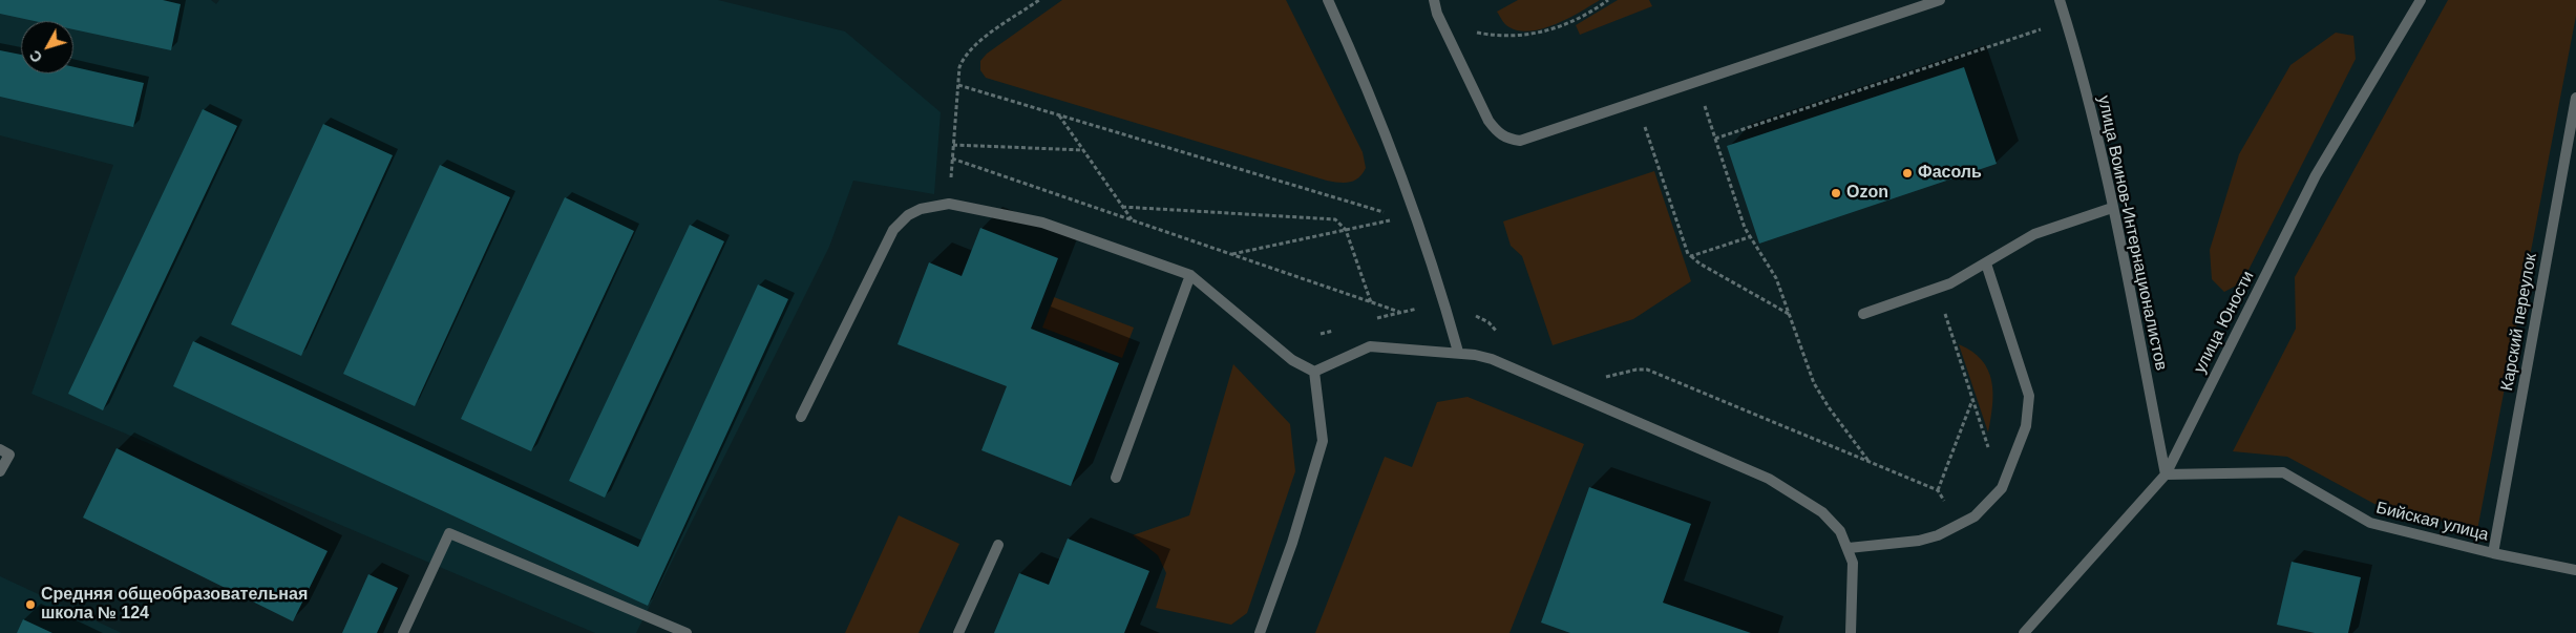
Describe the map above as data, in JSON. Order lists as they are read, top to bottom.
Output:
{
  "streets": {
    "street": [
      "улица Воинов-Интернационалистов",
      "улица Юности",
      "Карский переулок",
      "Бийская улица"
    ]
  },
  "crossings": [
    ["улица Воинов-Интернационалистов", "улица Юности"],
    ["улица Воинов-Интернационалистов", "Бийская улица"],
    ["улица Юности", "Бийская улица"],
    ["Карский переулок", "Бийская улица"]
  ],
  "places": ["Фасоль", "Ozon", "Средняя общеобразовательная школа № 124"],
  "north": "bottom left"
}
